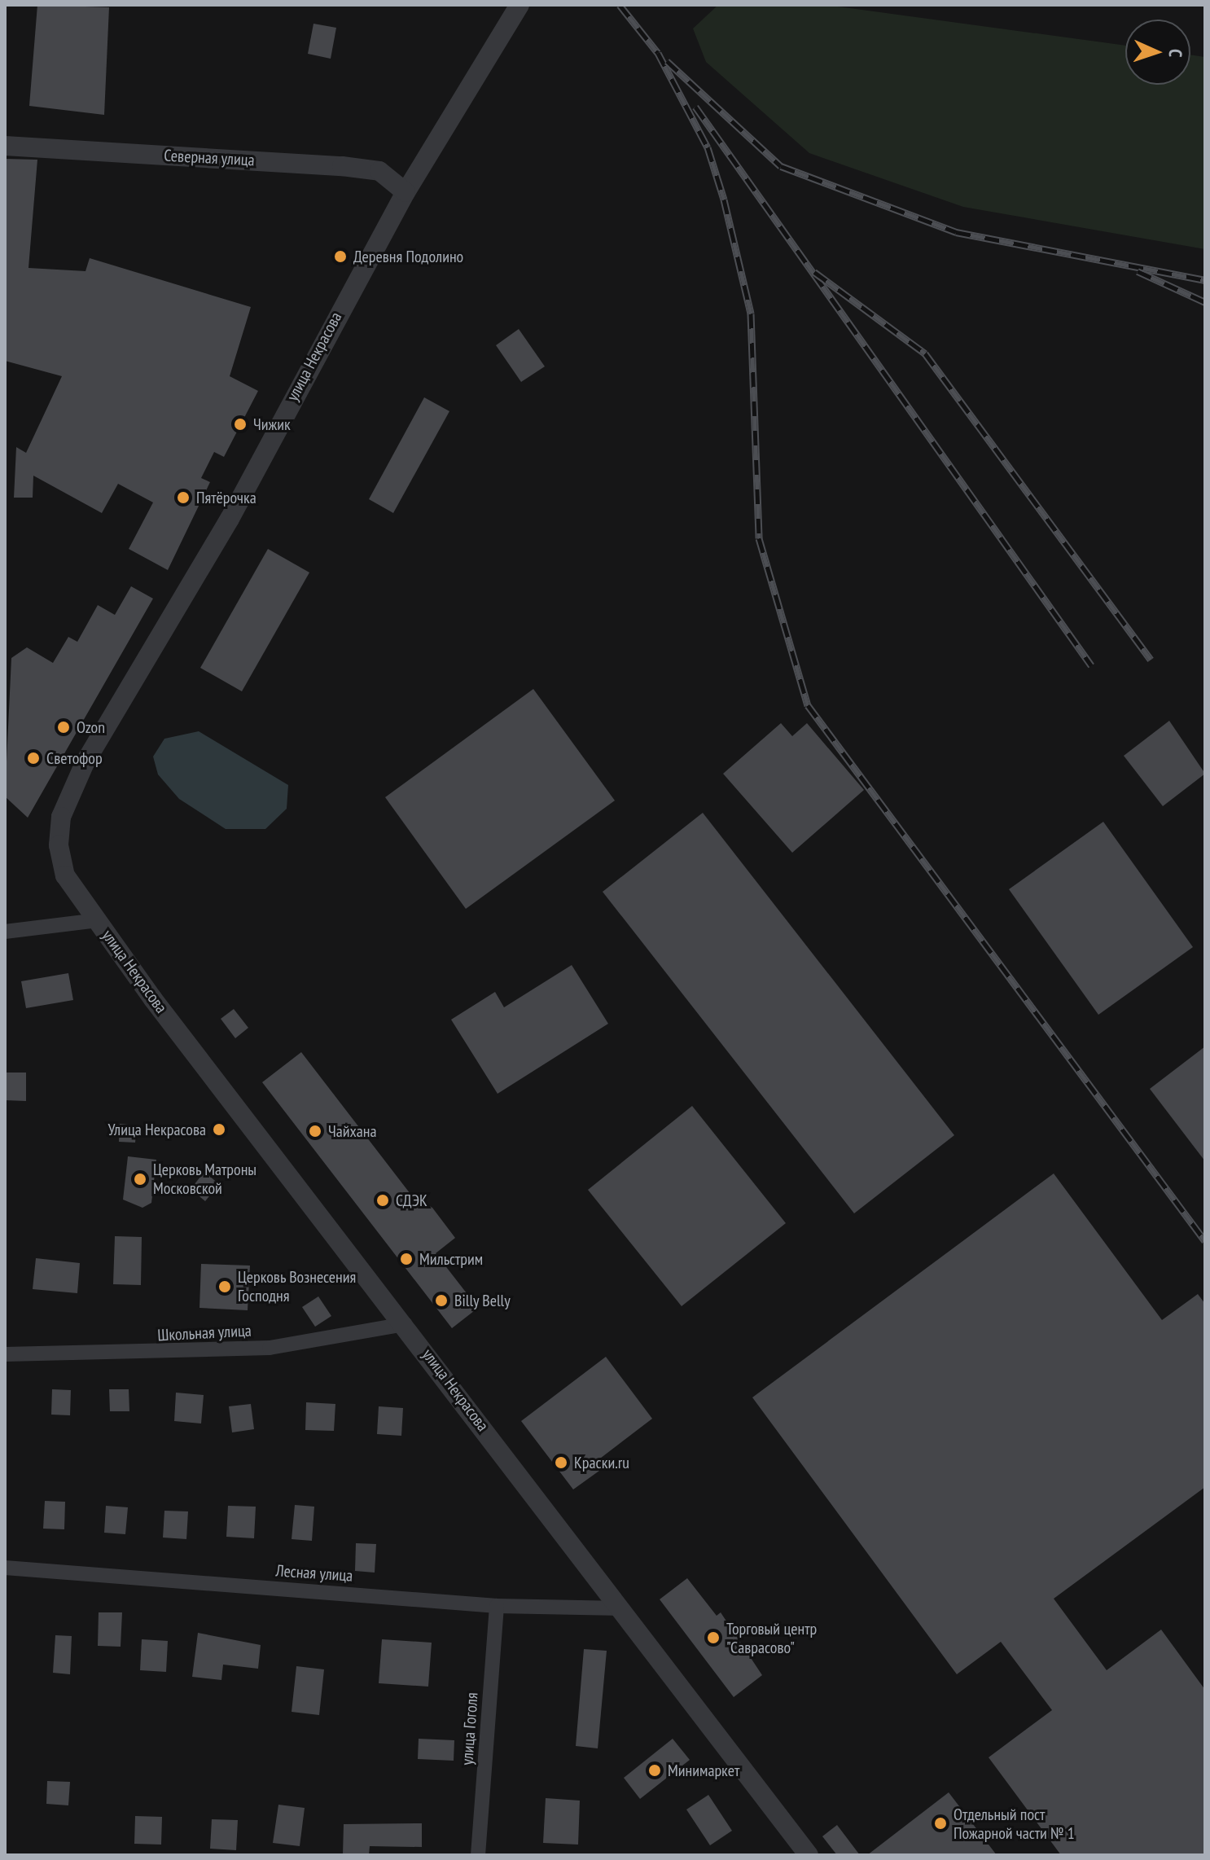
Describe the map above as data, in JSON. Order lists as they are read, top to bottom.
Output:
{
  "streets": {
    "street": [
      "Северная улица",
      "улица Некрасова",
      "Школьная улица",
      "Лесная улица",
      "улица Гоголя"
    ]
  },
  "crossings": [
    ["Северная улица", "улица Некрасова"],
    ["улица Некрасова", "Школьная улица"],
    ["улица Некрасова", "Лесная улица"],
    ["Лесная улица", "улица Гоголя"]
  ],
  "places": [
    "Деревня Подолино",
    "Чижик",
    "Пятёрочка",
    "Ozon",
    "Светофор",
    "Улица Некрасова",
    "Чайхана",
    "Церковь Матроны Московской",
    "СДЭК",
    "Мильстрим",
    "Церковь Вознесения Господня",
    "Billy Belly",
    "Краски.ru",
    "Торговый центр \"Саврасово\"",
    "Минимаркет",
    "Отдельный пост Пожарной части № 1"
  ],
  "north": "right"
}
